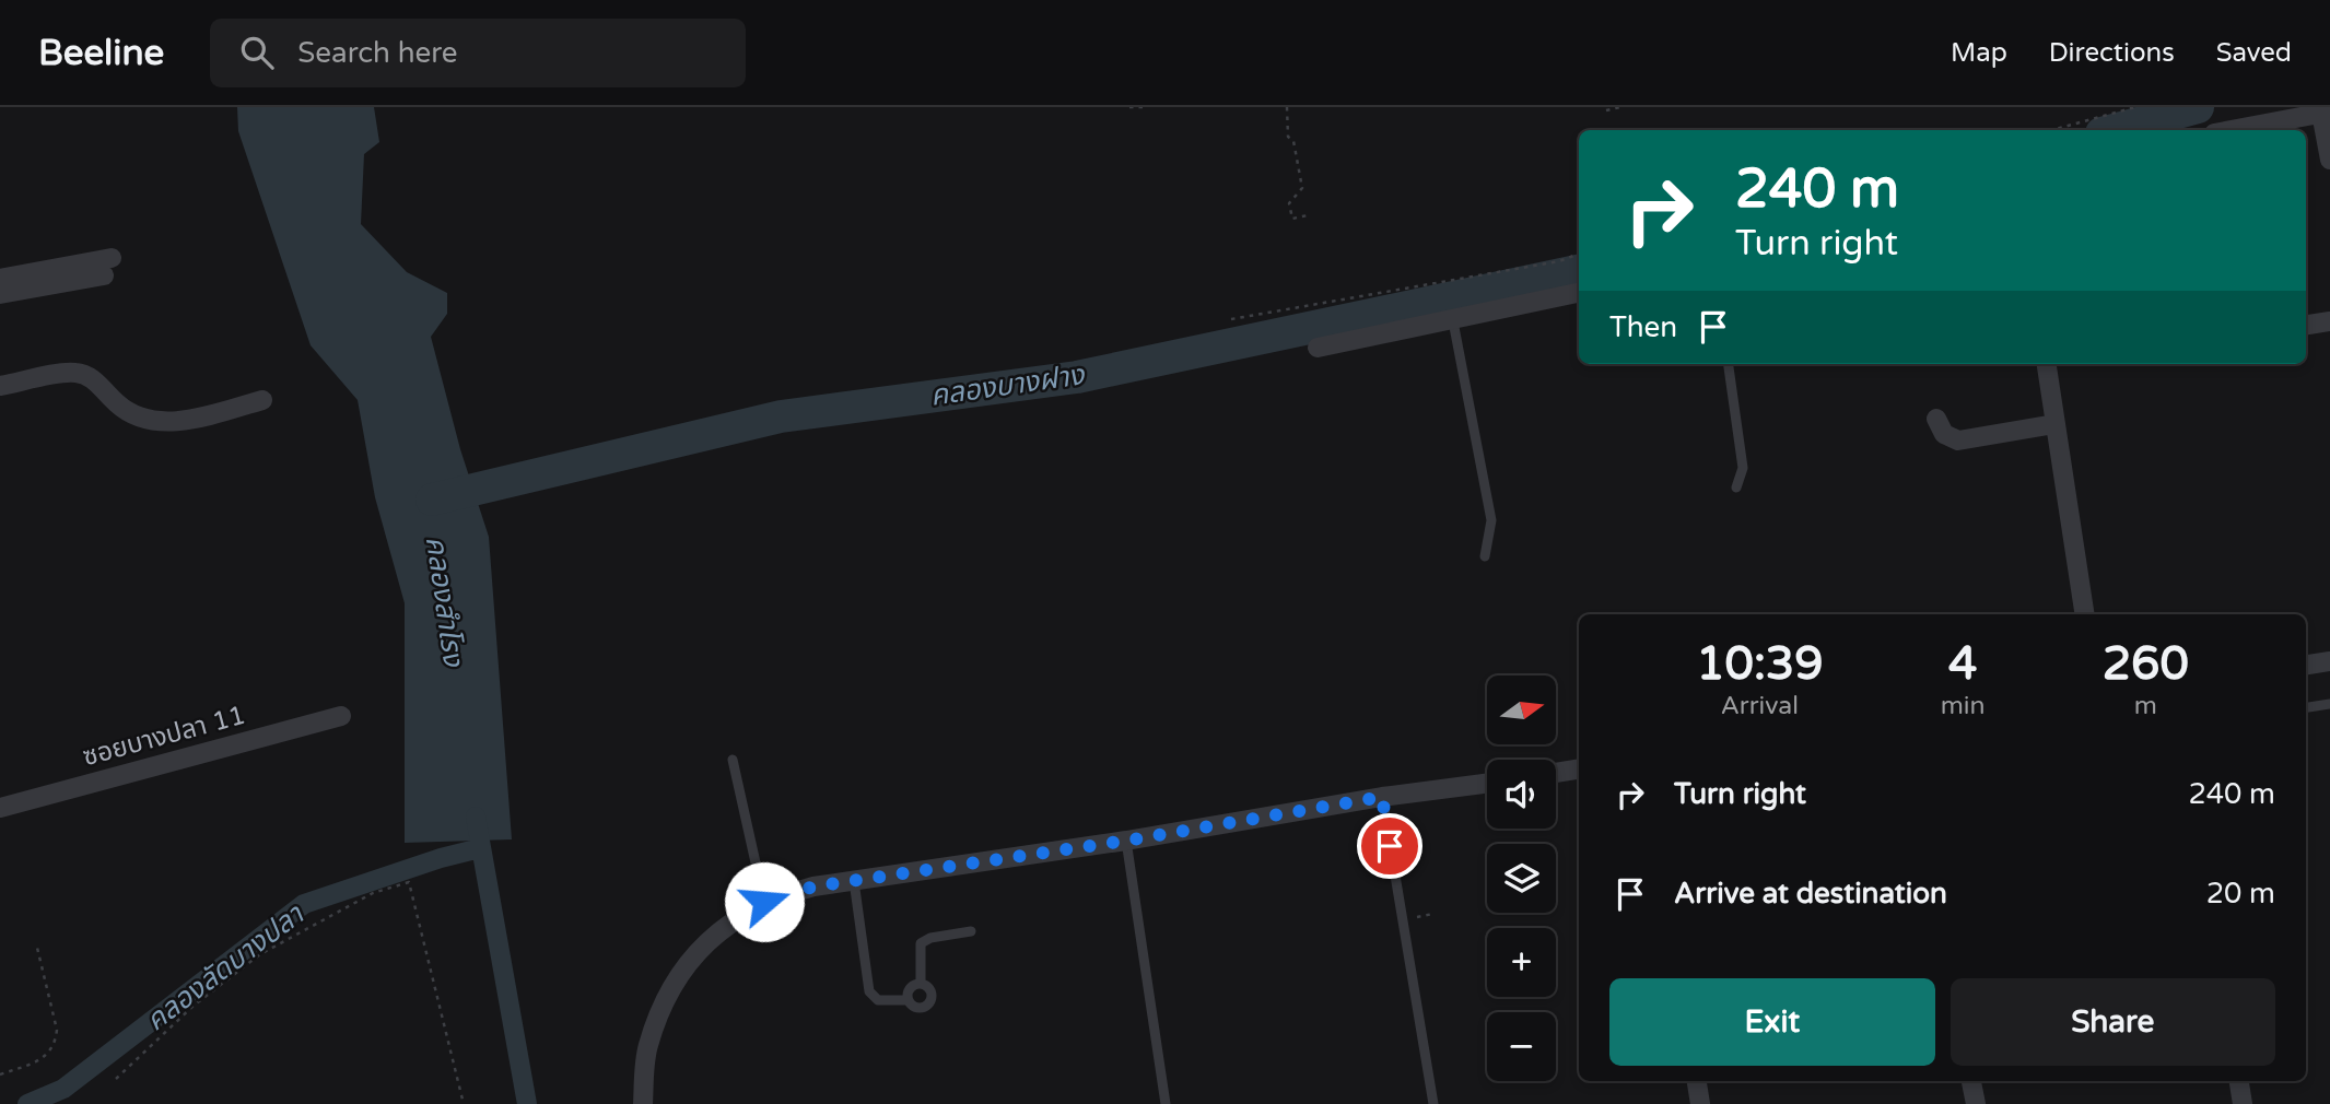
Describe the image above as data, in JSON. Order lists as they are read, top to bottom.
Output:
{
  "streets": {
    "street": ["ซอยบางปลา 11"]
  },
  "water": ["คลองบางฝาง", "คลองสำโรง", "คลองลัดบางปลา"],
  "north": "right",
  "page": {
    "header": "Beeline",
    "search": "Search here",
    "nav": ["Map", "Directions", "Saved"],
    "turn": ["240 m", "Turn right"],
    "then": "Then",
    "eta": [
      "10:39",
      "Arrival",
      "4",
      "min",
      "260",
      "m"
    ],
    "map_buttons": ["+", "−"],
    "list": [
      {
        "name": "Turn right",
        "value": "240 m"
      },
      {
        "name": "Arrive at destination",
        "value": "20 m"
      }
    ],
    "buttons": ["Exit", "Share"]
  }
}
